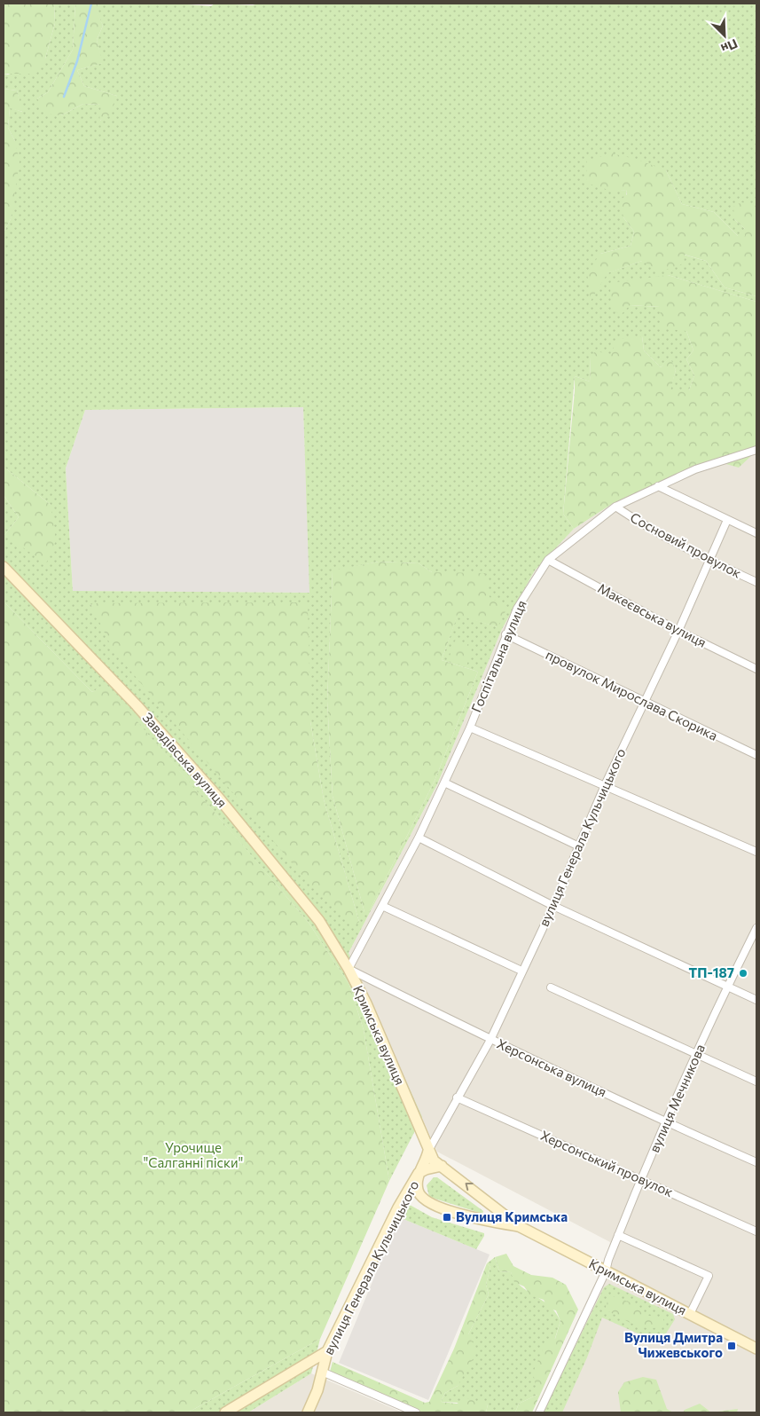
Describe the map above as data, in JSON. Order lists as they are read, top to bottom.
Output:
{
  "streets": {
    "street": [
      "Сосновий провулок",
      "Макеєвська вулиця",
      "Госпітальна вулиця",
      "провулок Мирослава Скорика",
      "Завадівська вулиця",
      "вулиця Генерала Кульчицького",
      "Кримська вулиця",
      "Херсонська вулиця",
      "вулиця Мечникова",
      "Херсонський провулок"
    ]
  },
  "crossings": [
    ["Сосновий провулок", "Госпітальна вулиця"],
    ["Сосновий провулок", "вулиця Генерала Кульчицького"],
    ["Макеєвська вулиця", "Госпітальна вулиця"],
    ["Макеєвська вулиця", "вулиця Генерала Кульчицького"],
    ["Госпітальна вулиця", "провулок Мирослава Скорика"],
    ["Госпітальна вулиця", "Завадівська вулиця"],
    ["Госпітальна вулиця", "Кримська вулиця"],
    ["Госпітальна вулиця", "Херсонська вулиця"],
    ["провулок Мирослава Скорика", "вулиця Генерала Кульчицького"],
    ["Завадівська вулиця", "Кримська вулиця"],
    ["Завадівська вулиця", "Херсонська вулиця"],
    ["вулиця Генерала Кульчицького", "Кримська вулиця"],
    ["вулиця Генерала Кульчицького", "Херсонська вулиця"],
    ["вулиця Генерала Кульчицького", "Херсонський провулок"],
    ["Кримська вулиця", "Херсонська вулиця"],
    ["Кримська вулиця", "вулиця Мечникова"],
    ["Херсонська вулиця", "вулиця Мечникова"],
    ["вулиця Мечникова", "Херсонський провулок"]
  ],
  "parks": ["Урочище \"Салганні піски\""],
  "places": {
    "other": ["ТП-187"],
    "transit": ["Вулиця Кримська", "Вулиця Дмитра Чижевського"]
  },
  "north": "bottom right"
}
